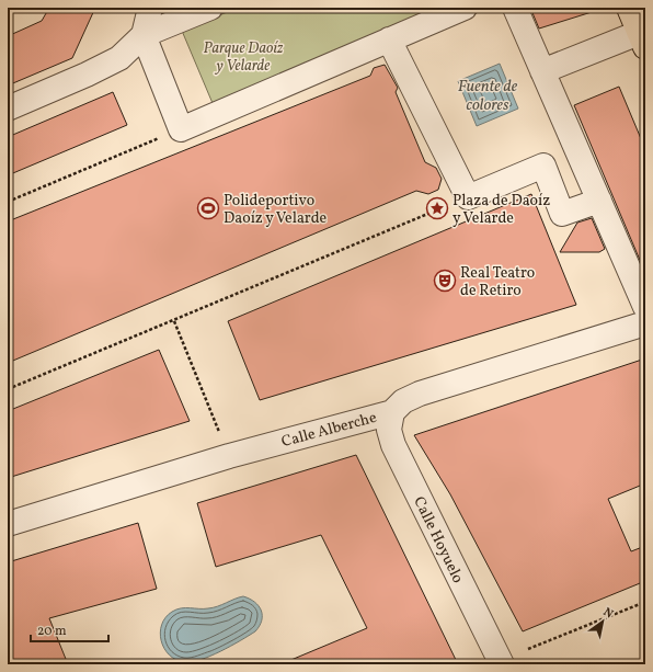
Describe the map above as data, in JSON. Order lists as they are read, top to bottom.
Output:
{
  "streets": {
    "street": ["Calle Alberche", "Calle Hoyuelo"]
  },
  "crossings": [
    ["Calle Alberche", "Calle Hoyuelo"]
  ],
  "water": ["Fuente de colores"],
  "parks": ["Parque Daoíz y Velarde"],
  "places": {
    "sports": ["Polideportivo Daoíz y Velarde"],
    "place": ["Plaza de Daoíz y Velarde"],
    "theatre": ["Real Teatro de Retiro"]
  },
  "scale_bar": "20 m",
  "north": "top right"
}
